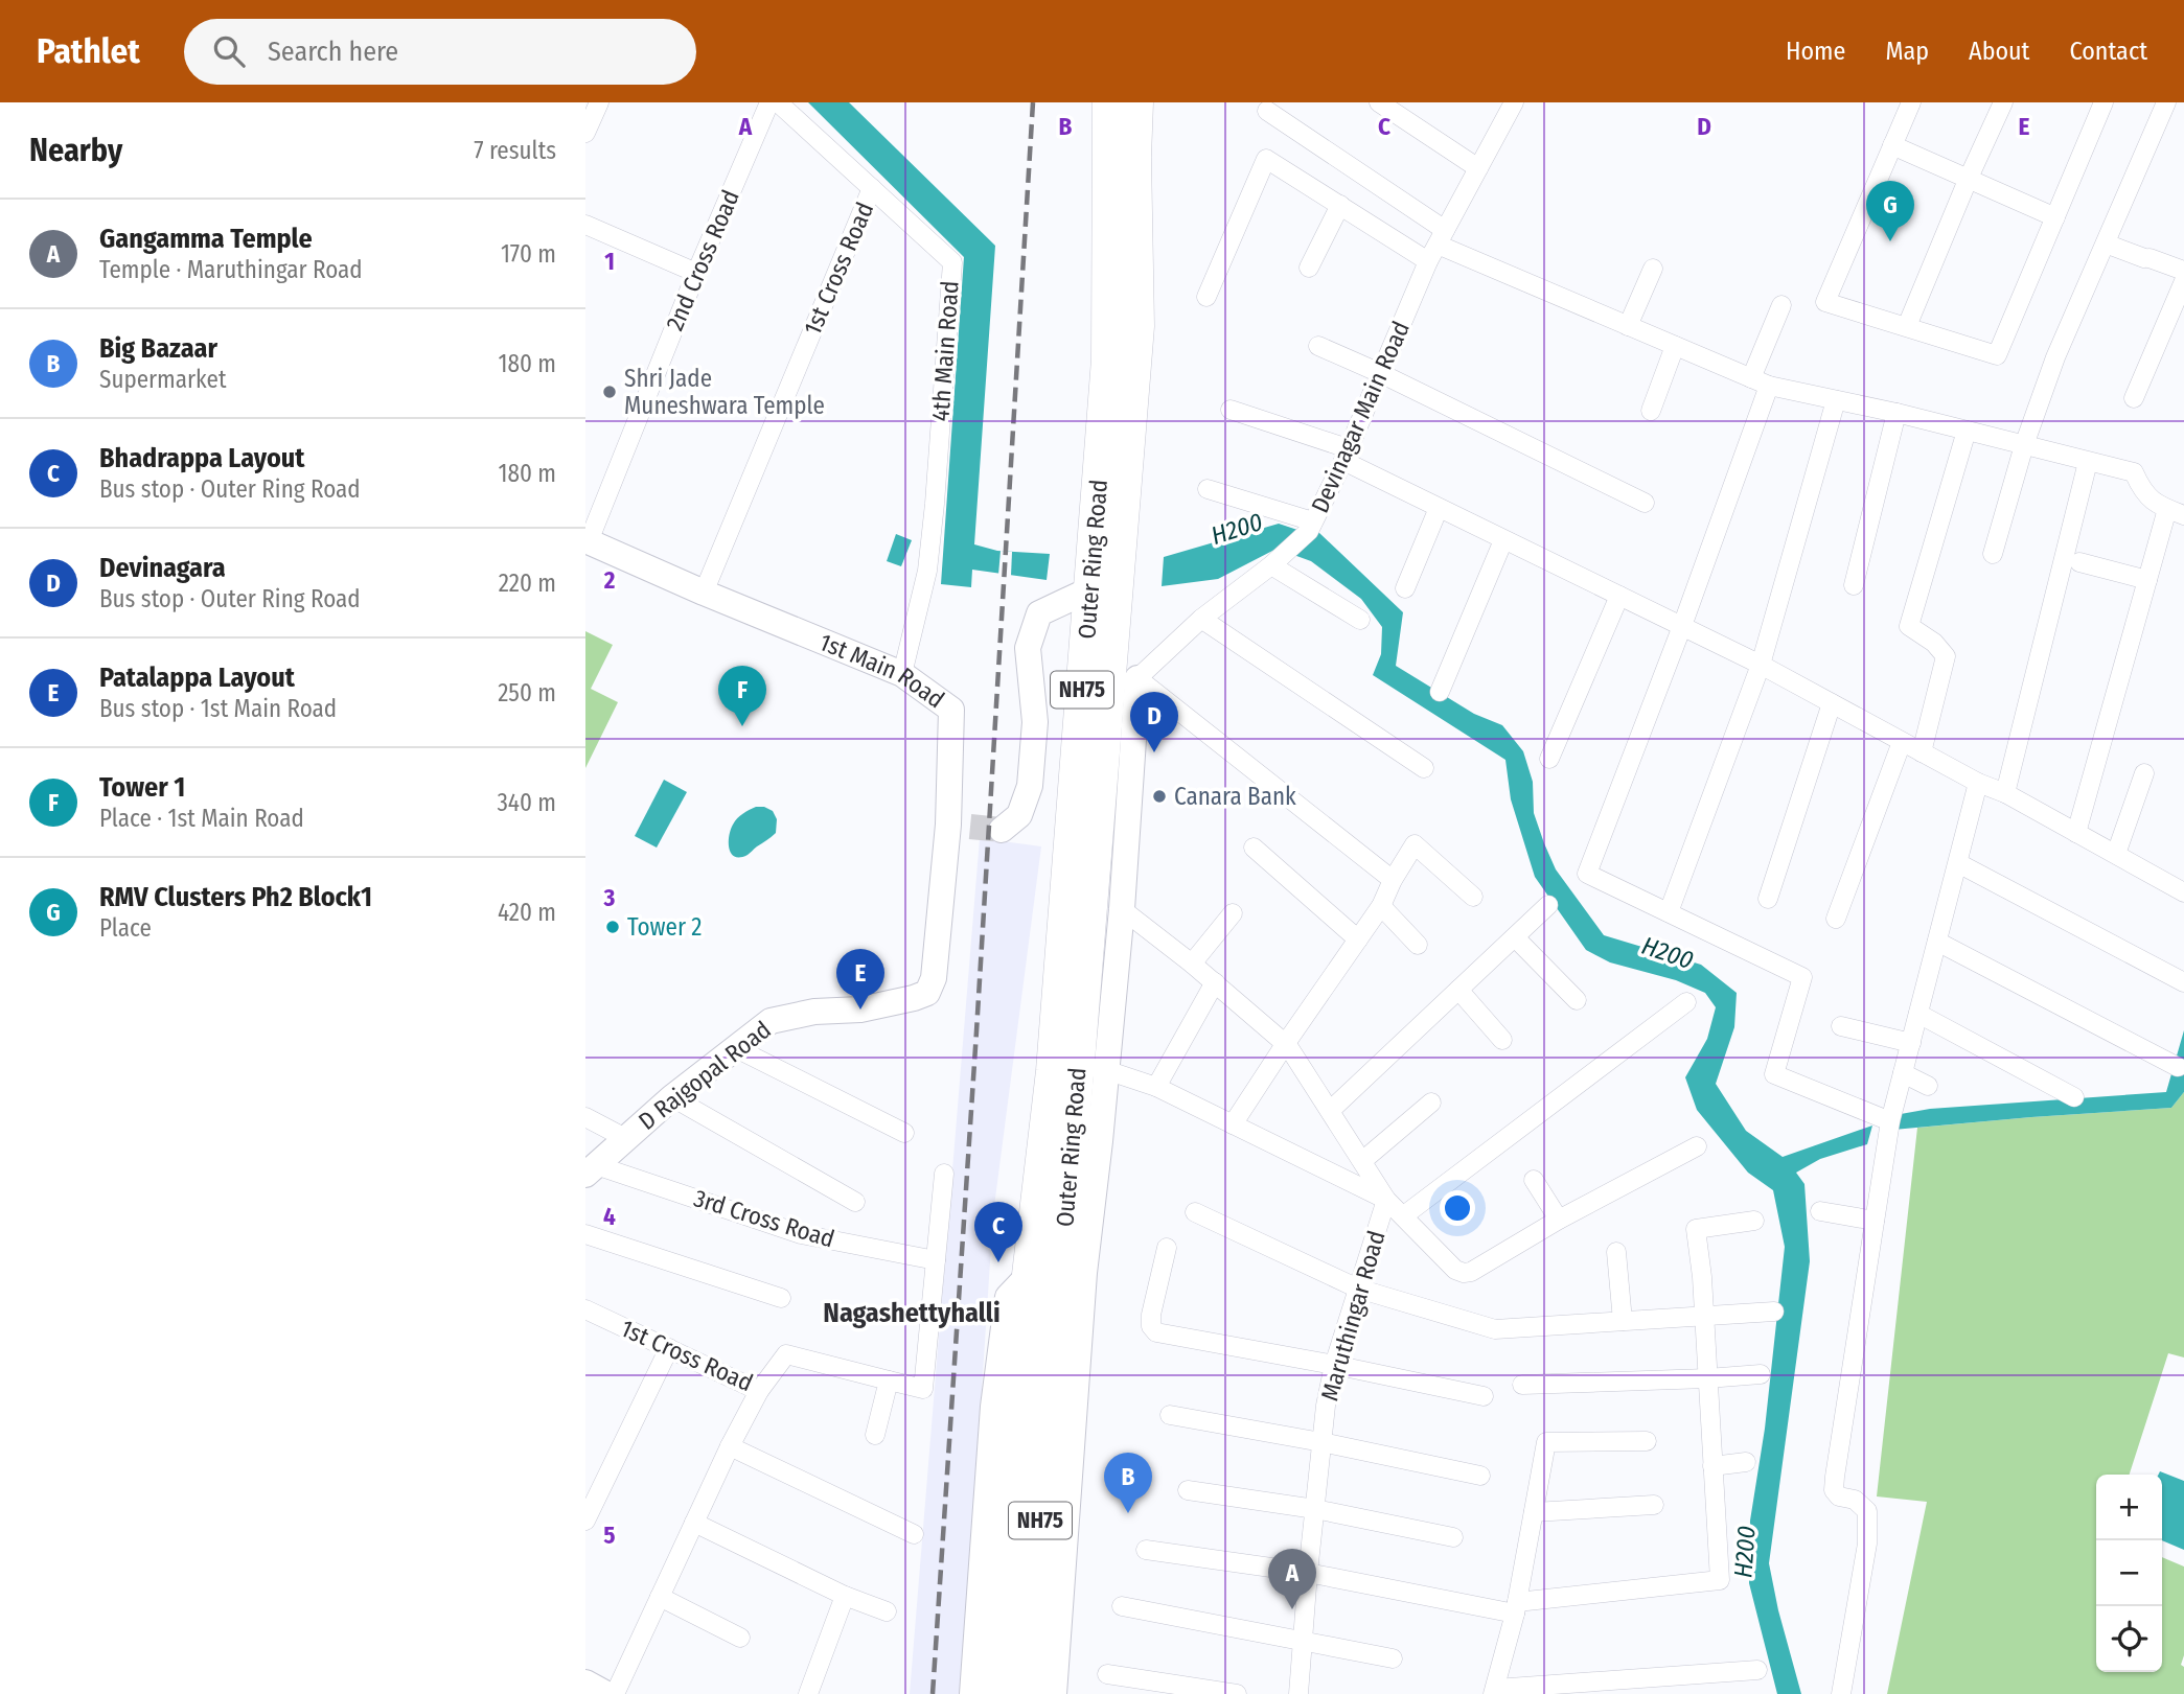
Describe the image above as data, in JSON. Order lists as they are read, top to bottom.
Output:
{
  "streets": {
    "highway": ["Outer Ring Road", "NH75"],
    "street": [
      "2nd Cross Road",
      "1st Cross Road",
      "4th Main Road",
      "Devinagar Main Road",
      "1st Main Road",
      "D Rajgopal Road",
      "3rd Cross Road",
      "Maruthingar Road"
    ]
  },
  "crossings": [
    ["2nd Cross Road", "1st Main Road"],
    ["1st Cross Road", "4th Main Road"],
    ["1st Cross Road", "1st Main Road"],
    ["4th Main Road", "1st Main Road"],
    ["Outer Ring Road", "NH75"],
    ["1st Main Road", "D Rajgopal Road"],
    ["D Rajgopal Road", "3rd Cross Road"]
  ],
  "districts": ["Nagashettyhalli"],
  "water": ["H200"],
  "places": ["Shri Jade Muneshwara Temple", "Canara Bank", "Tower 2"],
  "page": {
    "header": "Pathlet",
    "search": "Search here",
    "nav": [
      "Home",
      "Map",
      "About",
      "Contact"
    ],
    "heading": ["Nearby", "7 results"],
    "pins": [
      "G",
      "F",
      "D",
      "E",
      "C",
      "B",
      "A"
    ],
    "list": [
      {
        "mark": "A",
        "name": "Gangamma Temple",
        "note": "Temple · Maruthingar Road",
        "value": "170 m"
      },
      {
        "mark": "B",
        "name": "Big Bazaar",
        "note": "Supermarket",
        "value": "180 m"
      },
      {
        "mark": "C",
        "name": "Bhadrappa Layout",
        "note": "Bus stop · Outer Ring Road",
        "value": "180 m"
      },
      {
        "mark": "D",
        "name": "Devinagara",
        "note": "Bus stop · Outer Ring Road",
        "value": "220 m"
      },
      {
        "mark": "E",
        "name": "Patalappa Layout",
        "note": "Bus stop · 1st Main Road",
        "value": "250 m"
      },
      {
        "mark": "F",
        "name": "Tower 1",
        "note": "Place · 1st Main Road",
        "value": "340 m"
      },
      {
        "mark": "G",
        "name": "RMV Clusters Ph2 Block1",
        "note": "Place",
        "value": "420 m"
      }
    ],
    "map_buttons": ["+", "−"]
  },
  "grid": {
    "columns": [
      "A",
      "B",
      "C",
      "D",
      "E"
    ],
    "rows": [
      "1",
      "2",
      "3",
      "4",
      "5"
    ]
  }
}
